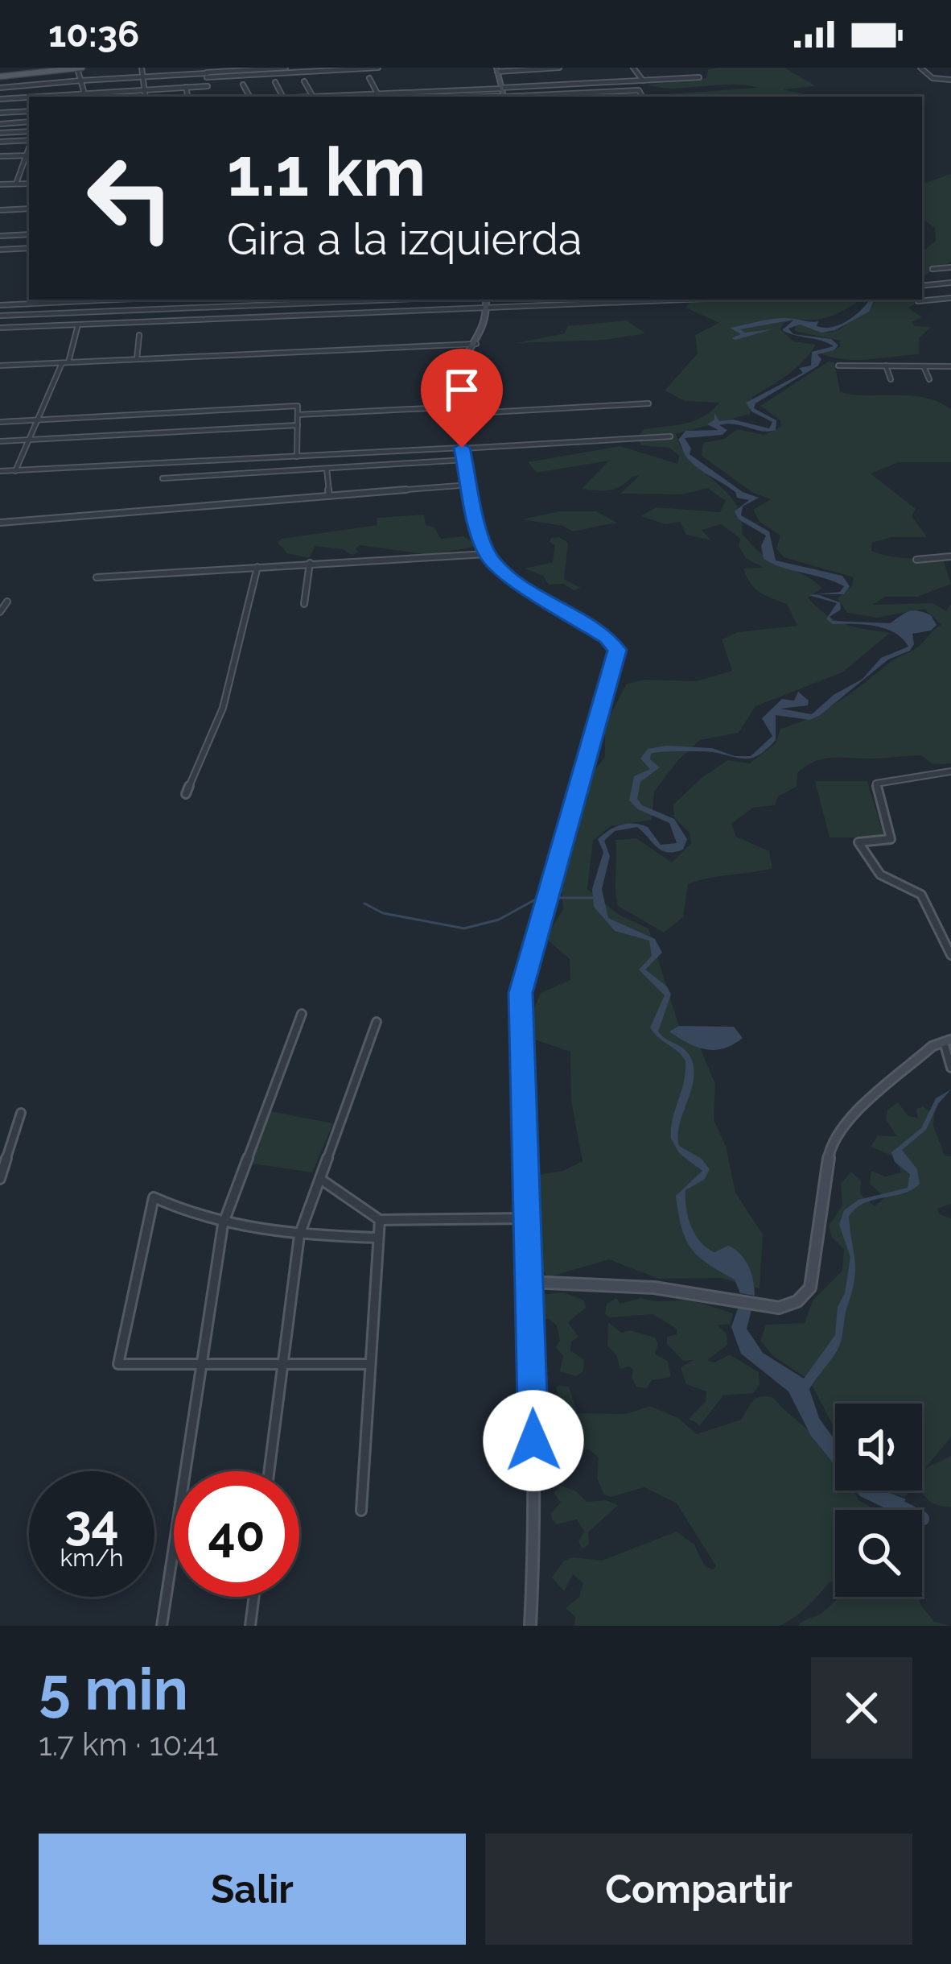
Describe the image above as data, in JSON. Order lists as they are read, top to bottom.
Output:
{
  "page": {
    "status": "10:36",
    "turn": ["1.1 km", "Gira a la izquierda"],
    "speed": "34 km/h",
    "limit": "40",
    "heading": ["5 min", "1.7 km · 10:41"],
    "buttons": ["Salir", "Compartir"]
  }
}
